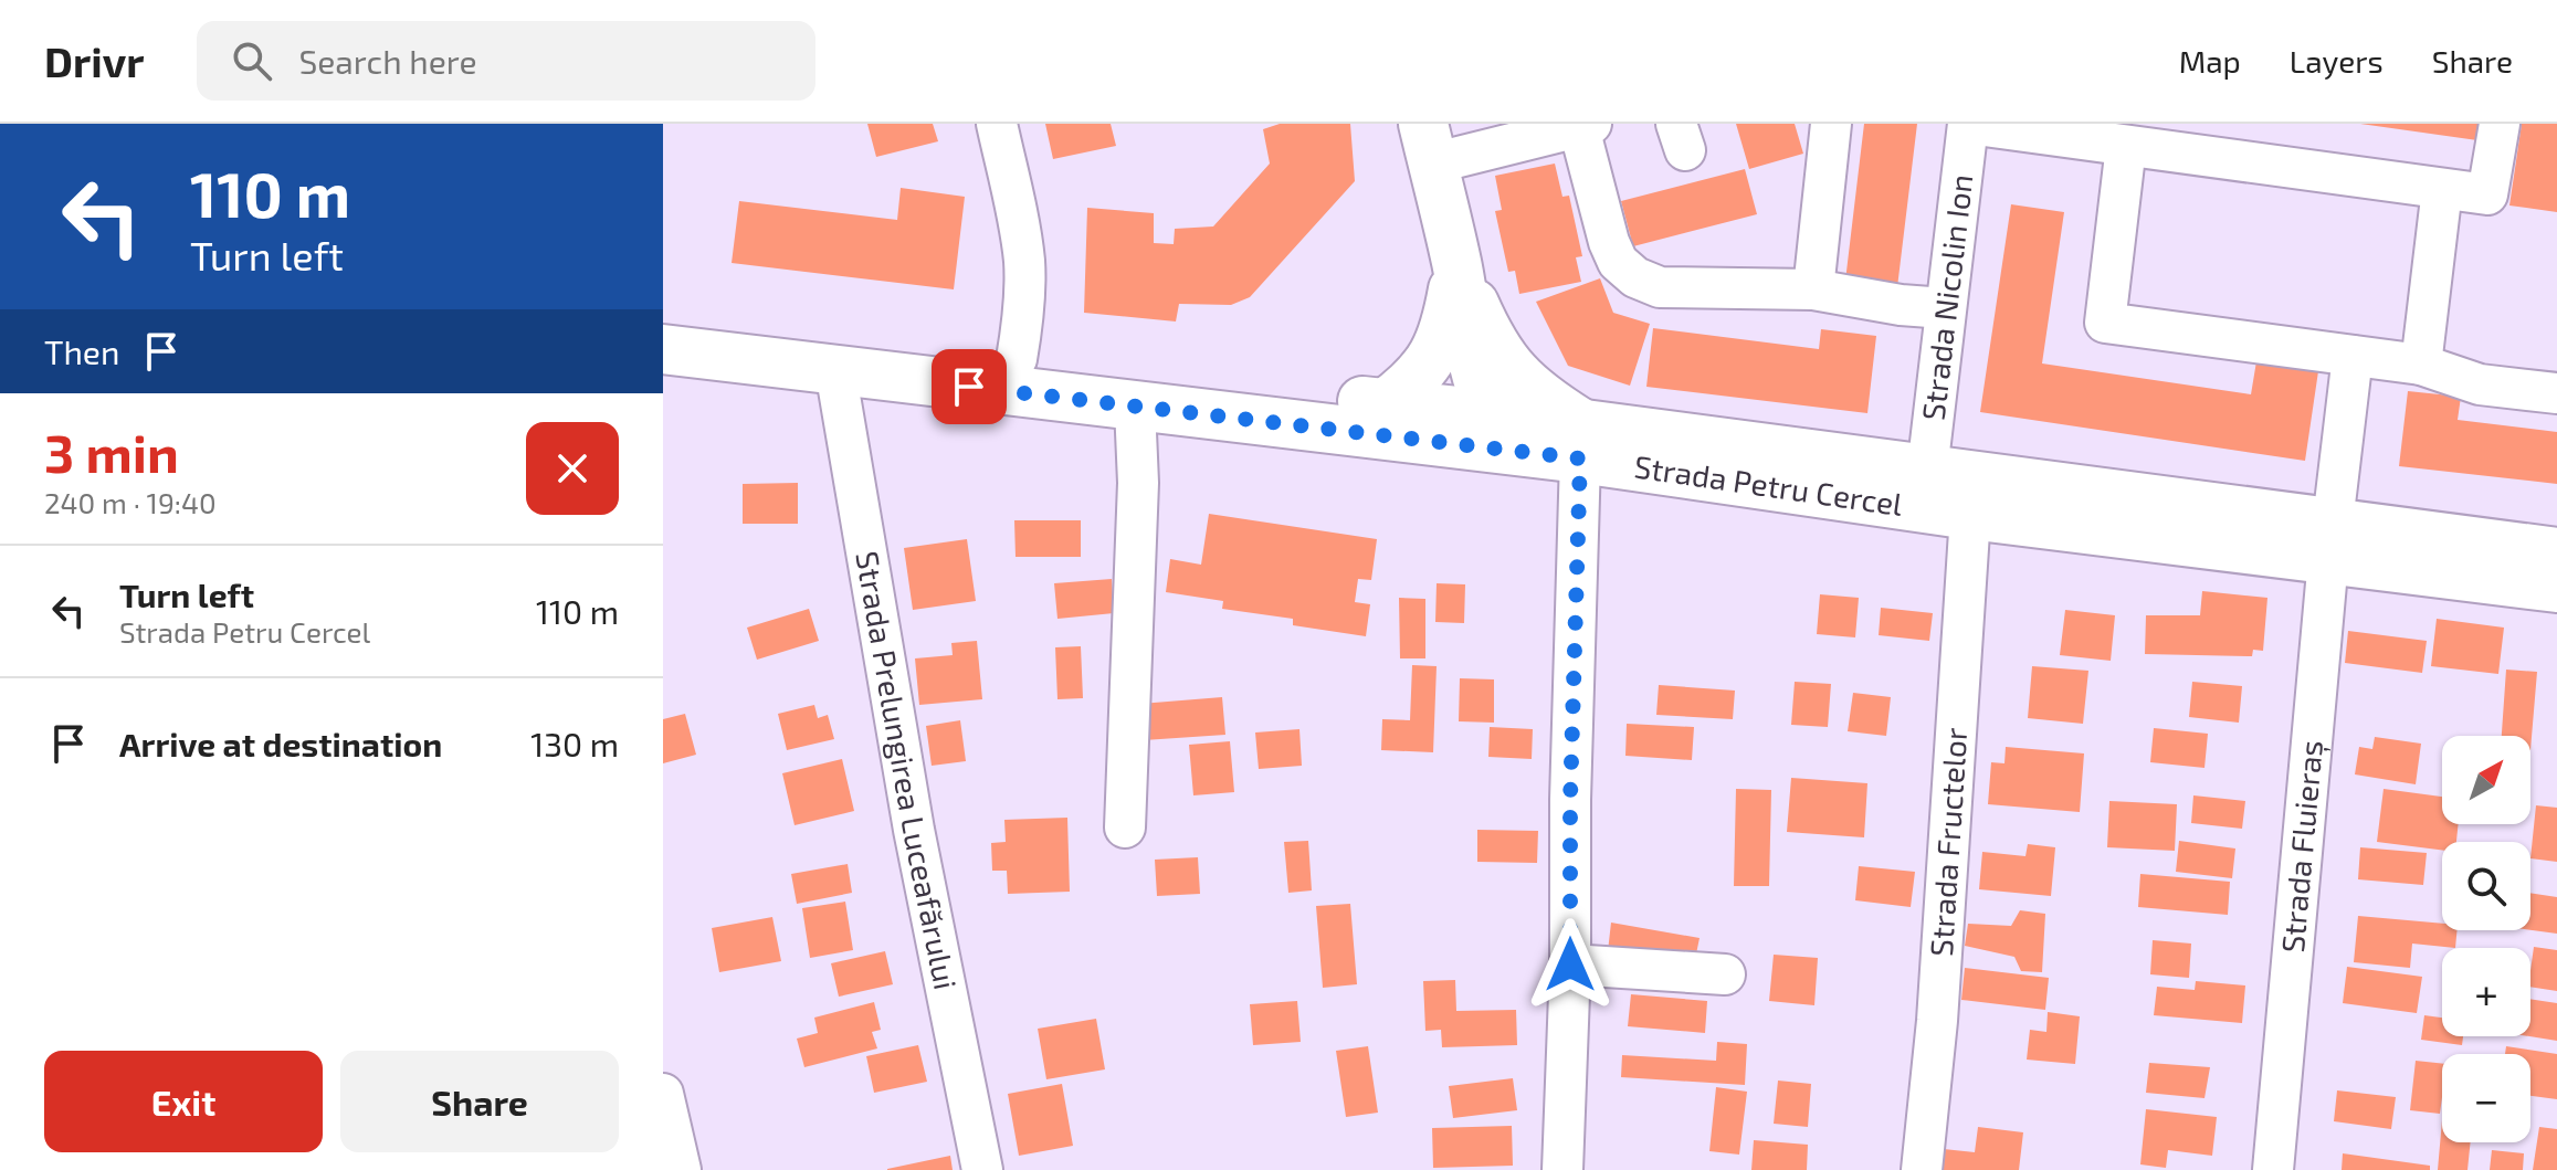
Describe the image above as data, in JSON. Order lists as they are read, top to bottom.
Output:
{
  "streets": {
    "main road": ["Strada Petru Cercel"],
    "street": [
      "Strada Nicolin Ion",
      "Strada Prelungirea Luceafărului",
      "Strada Fructelor",
      "Strada Fluieraș"
    ]
  },
  "crossings": [
    ["Strada Nicolin Ion", "Strada Petru Cercel"],
    ["Strada Petru Cercel", "Strada Prelungirea Luceafărului"],
    ["Strada Petru Cercel", "Strada Fructelor"],
    ["Strada Petru Cercel", "Strada Fluieraș"]
  ],
  "north": "top right",
  "page": {
    "header": "Drivr",
    "search": "Search here",
    "nav": ["Map", "Layers", "Share"],
    "turn": ["110 m", "Turn left"],
    "then": "Then",
    "heading": ["3 min", "240 m · 19:40"],
    "list": [
      {
        "name": "Turn left",
        "note": "Strada Petru Cercel",
        "value": "110 m"
      },
      {
        "name": "Arrive at destination",
        "value": "130 m"
      }
    ],
    "map_buttons": ["+", "−"],
    "buttons": ["Exit", "Share"]
  }
}
